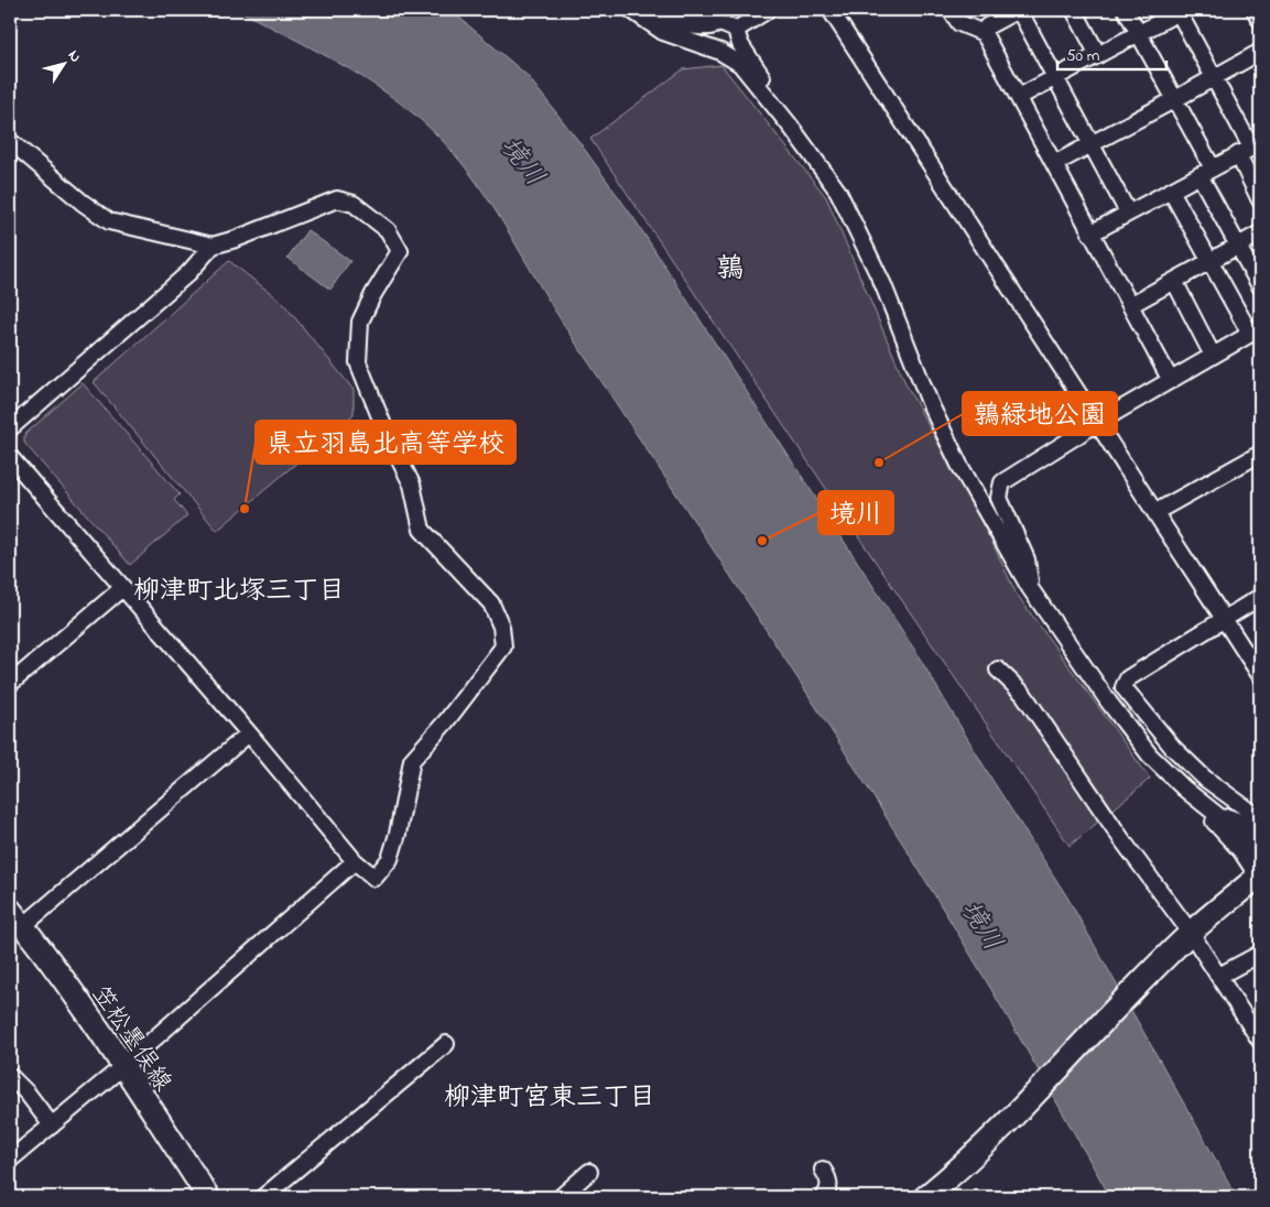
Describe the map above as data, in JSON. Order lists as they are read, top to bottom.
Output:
{
  "streets": {
    "street": ["笠松墨俣線"]
  },
  "districts": ["鶉", "柳津町北塚三丁目", "柳津町宮東三丁目"],
  "water": ["境川"],
  "places": ["鶉緑地公園", "県立羽島北高等学校", "境川"],
  "scale_bar": "50 m",
  "north": "top right"
}
